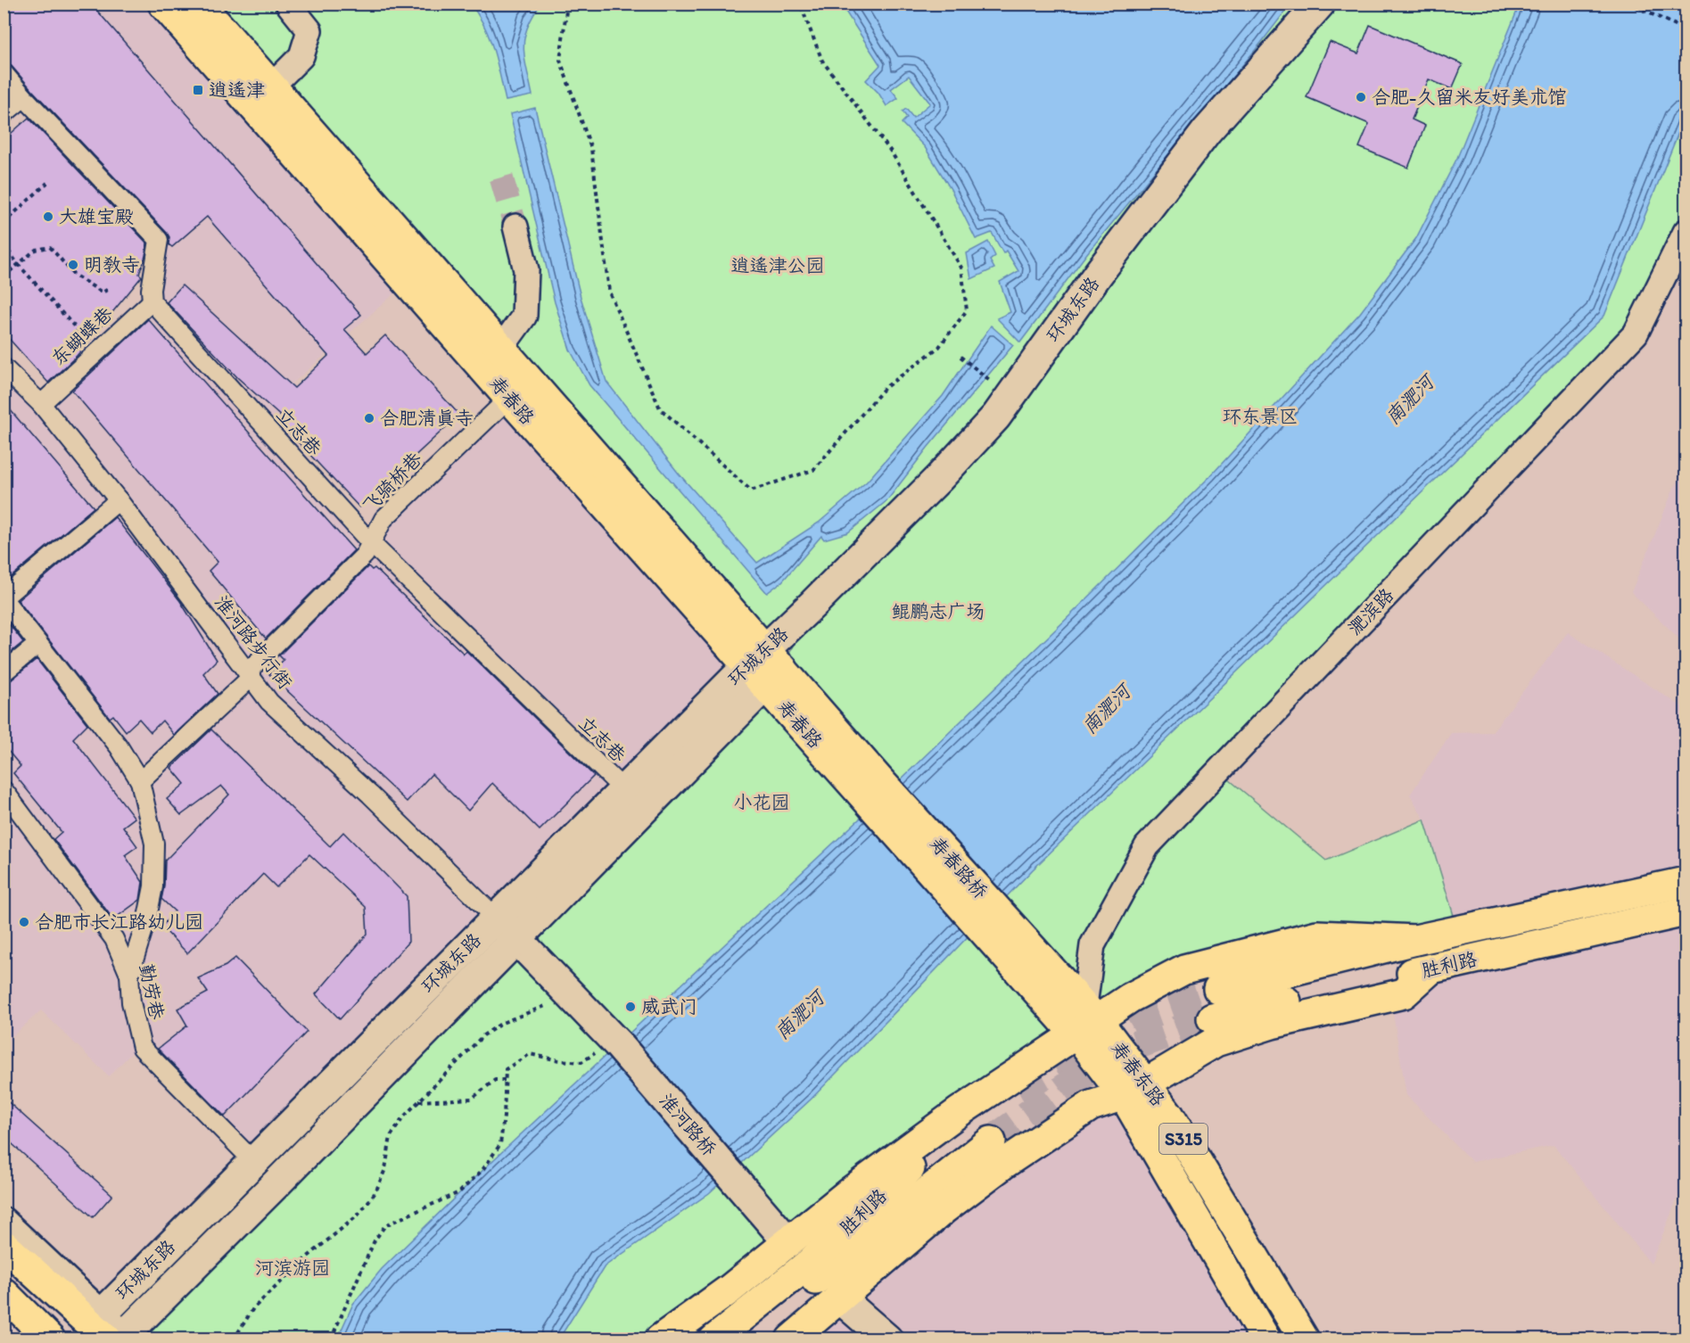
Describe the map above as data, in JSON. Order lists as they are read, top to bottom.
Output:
{
  "streets": {
    "main road": [
      "寿春路",
      "寿春路桥",
      "胜利路",
      "寿春东路",
      "S315"
    ],
    "street": [
      "环城东路",
      "东蝴蝶巷",
      "立志巷",
      "飞骑桥巷",
      "淝滨路",
      "淮河路步行街",
      "勤劳巷",
      "淮河路桥"
    ]
  },
  "crossings": [
    ["环城东路", "寿春路"],
    ["环城东路", "立志巷"],
    ["环城东路", "淮河路步行街"],
    ["环城东路", "勤劳巷"],
    ["环城东路", "淮河路桥"],
    ["东蝴蝶巷", "立志巷"],
    ["东蝴蝶巷", "淮河路步行街"],
    ["寿春路", "飞骑桥巷"],
    ["寿春路", "寿春路桥"],
    ["立志巷", "飞骑桥巷"],
    ["飞骑桥巷", "淮河路步行街"],
    ["淝滨路", "寿春东路"],
    ["淮河路步行街", "淮河路桥"],
    ["寿春路桥", "寿春东路"]
  ],
  "water": ["南淝河"],
  "parks": [
    "逍遥津公园",
    "环东景区",
    "鲲鹏志广场",
    "小花园",
    "河滨游园"
  ],
  "places": {
    "transit": ["逍遥津"],
    "other": [
      "合肥-久留米友好美术馆",
      "大雄宝殿",
      "明教寺",
      "合肥清真寺",
      "合肥市长江路幼儿园",
      "威武门"
    ]
  }
}
